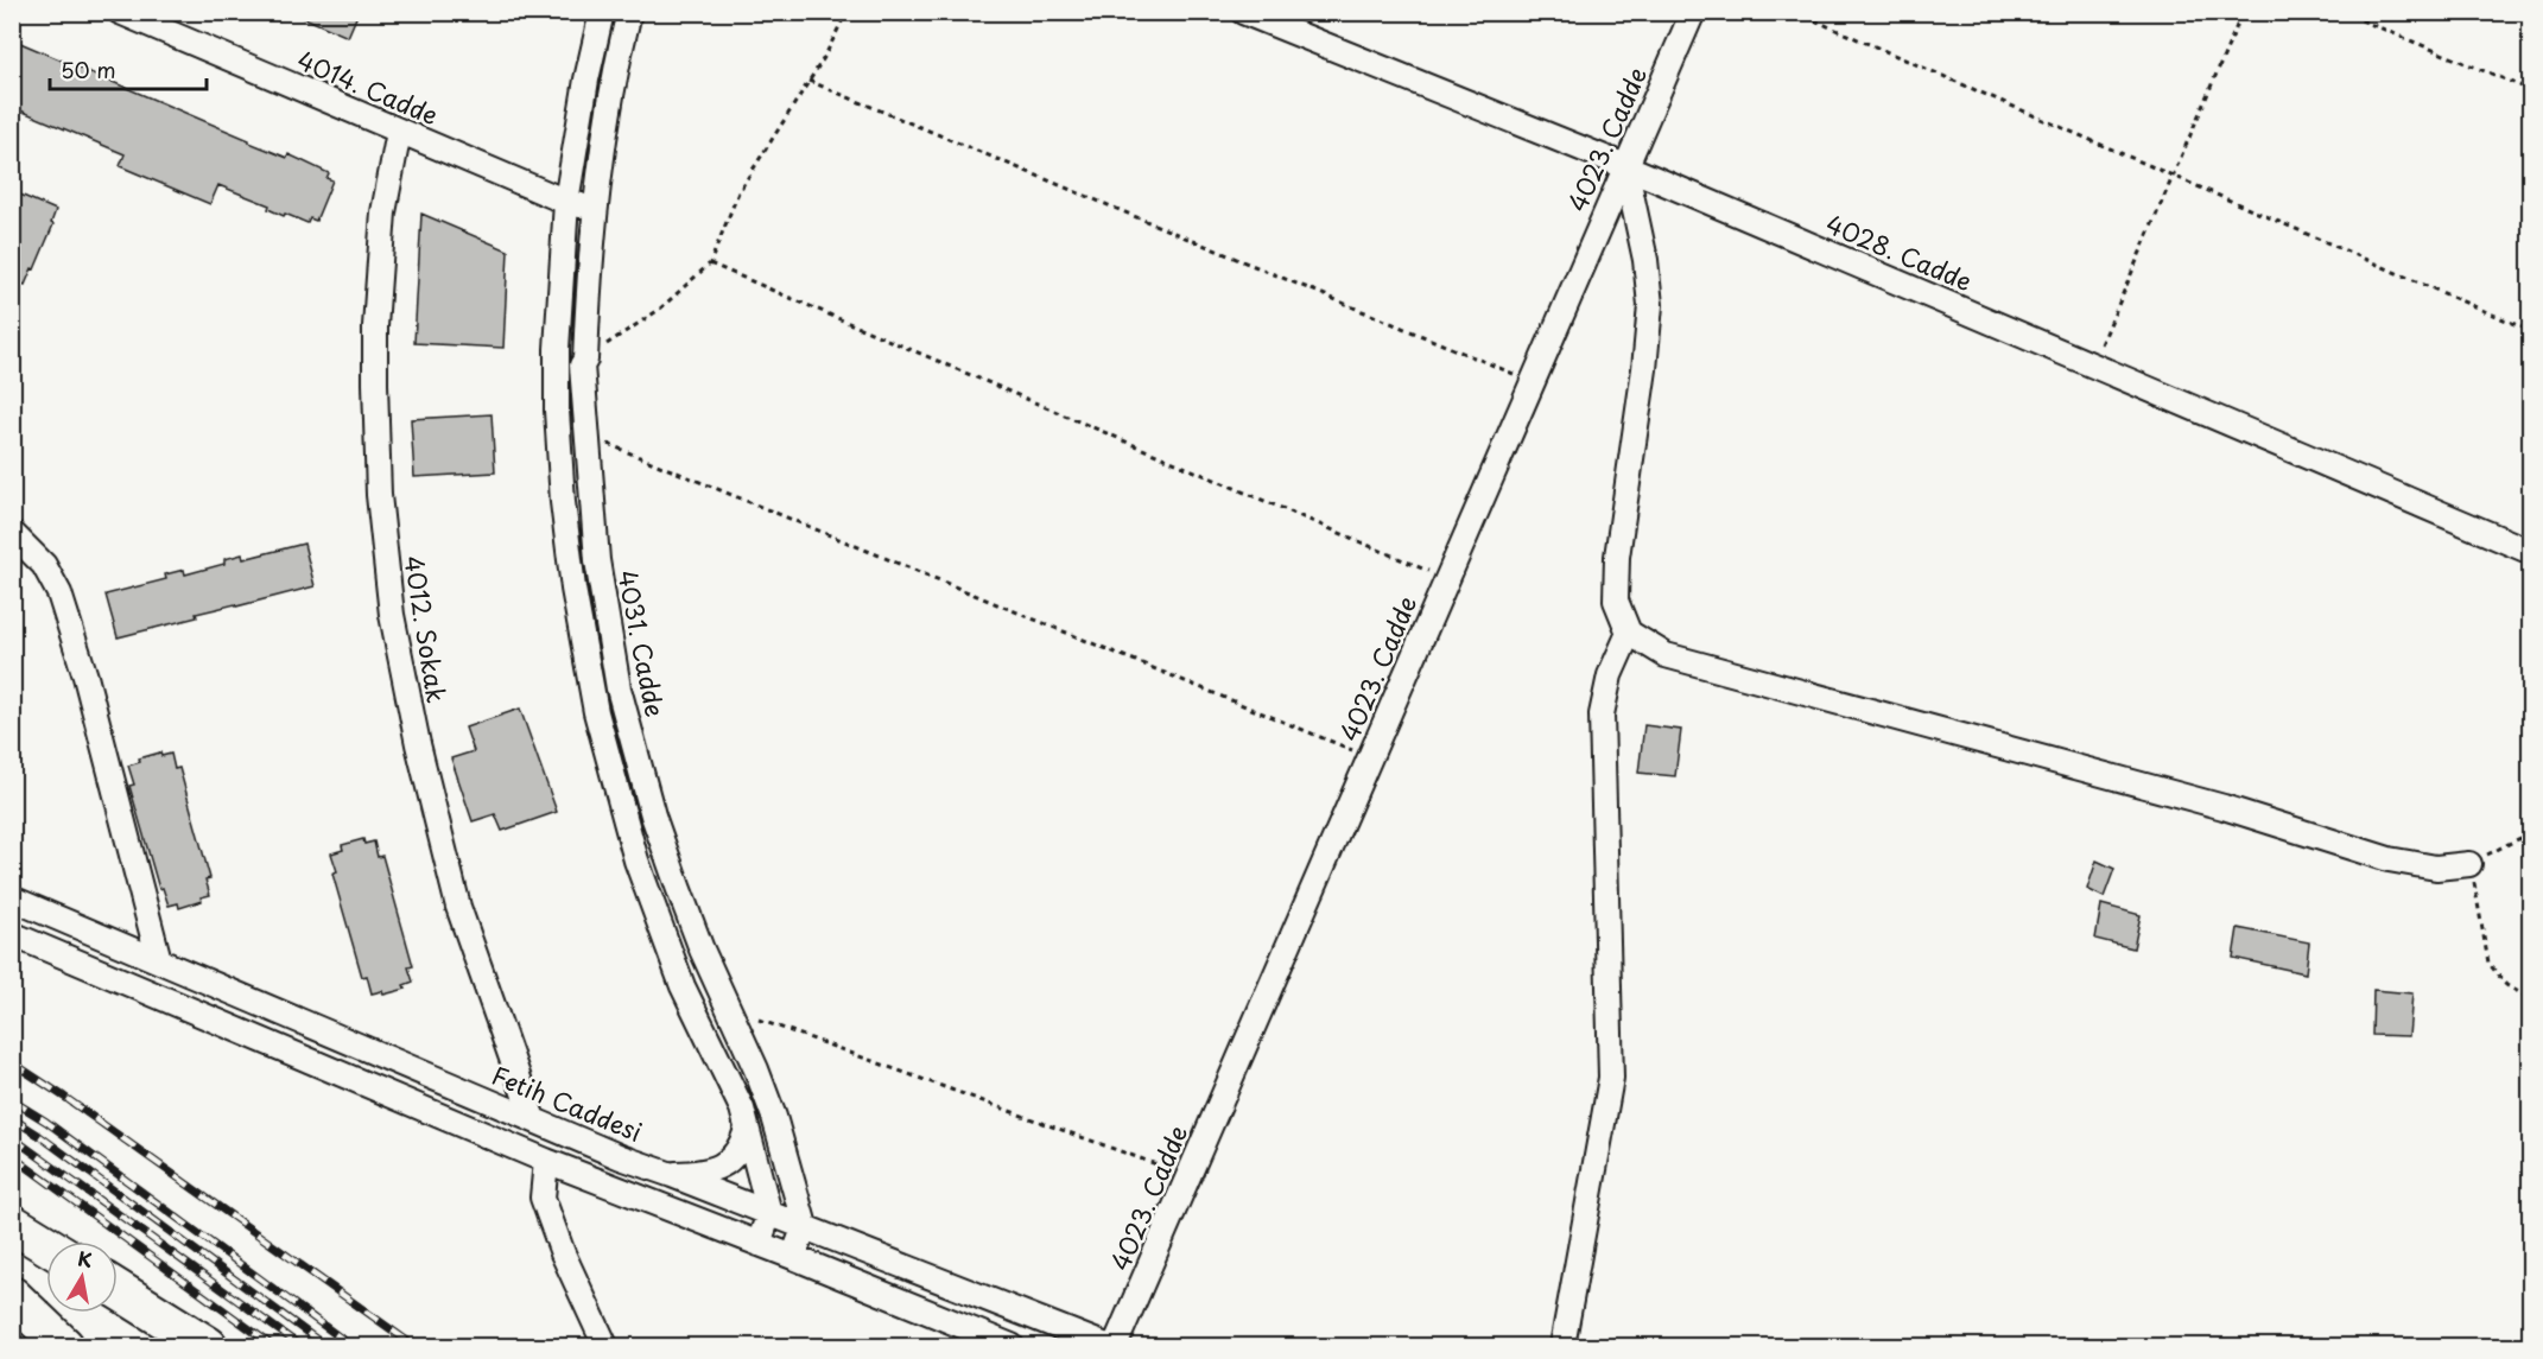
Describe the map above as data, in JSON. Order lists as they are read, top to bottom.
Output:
{
  "streets": {
    "street": [
      "4014. Cadde",
      "4023. Cadde",
      "4028. Cadde",
      "4012. Sokak",
      "4031. Cadde",
      "Fetih Caddesi"
    ]
  },
  "crossings": [
    ["4014. Cadde", "4012. Sokak"],
    ["4014. Cadde", "4031. Cadde"],
    ["4023. Cadde", "4028. Cadde"],
    ["4012. Sokak", "Fetih Caddesi"],
    ["4031. Cadde", "Fetih Caddesi"]
  ],
  "scale_bar": "50 m",
  "north": "top"
}
